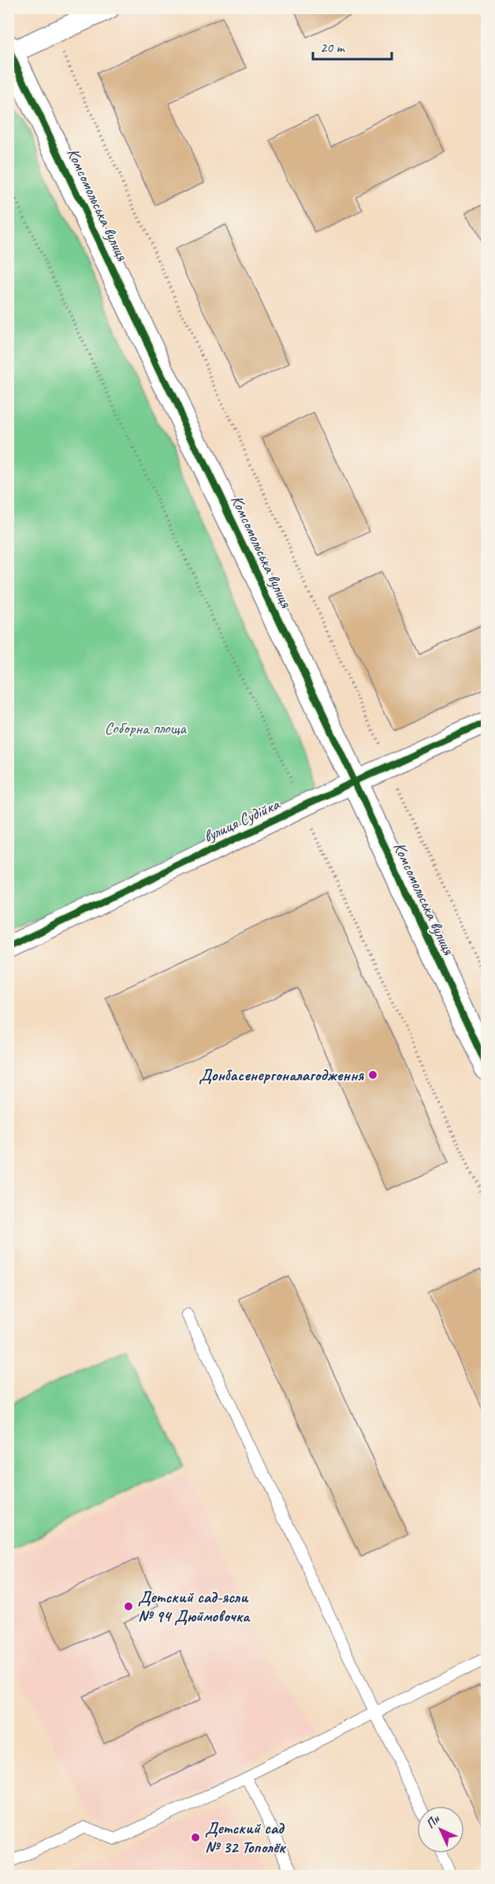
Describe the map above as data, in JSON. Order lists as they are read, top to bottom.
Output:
{
  "streets": {
    "street": ["Комсомольська вулиця", "вулиця Судійка"]
  },
  "crossings": [
    ["Комсомольська вулиця", "вулиця Судійка"]
  ],
  "parks": ["Соборна площа"],
  "places": ["Донбасенергоналагодження", "Детский сад-ясли № 94 Дюймовочка", "Детский сад № 32 Тополёк"],
  "scale_bar": "20 m",
  "north": "top left"
}
